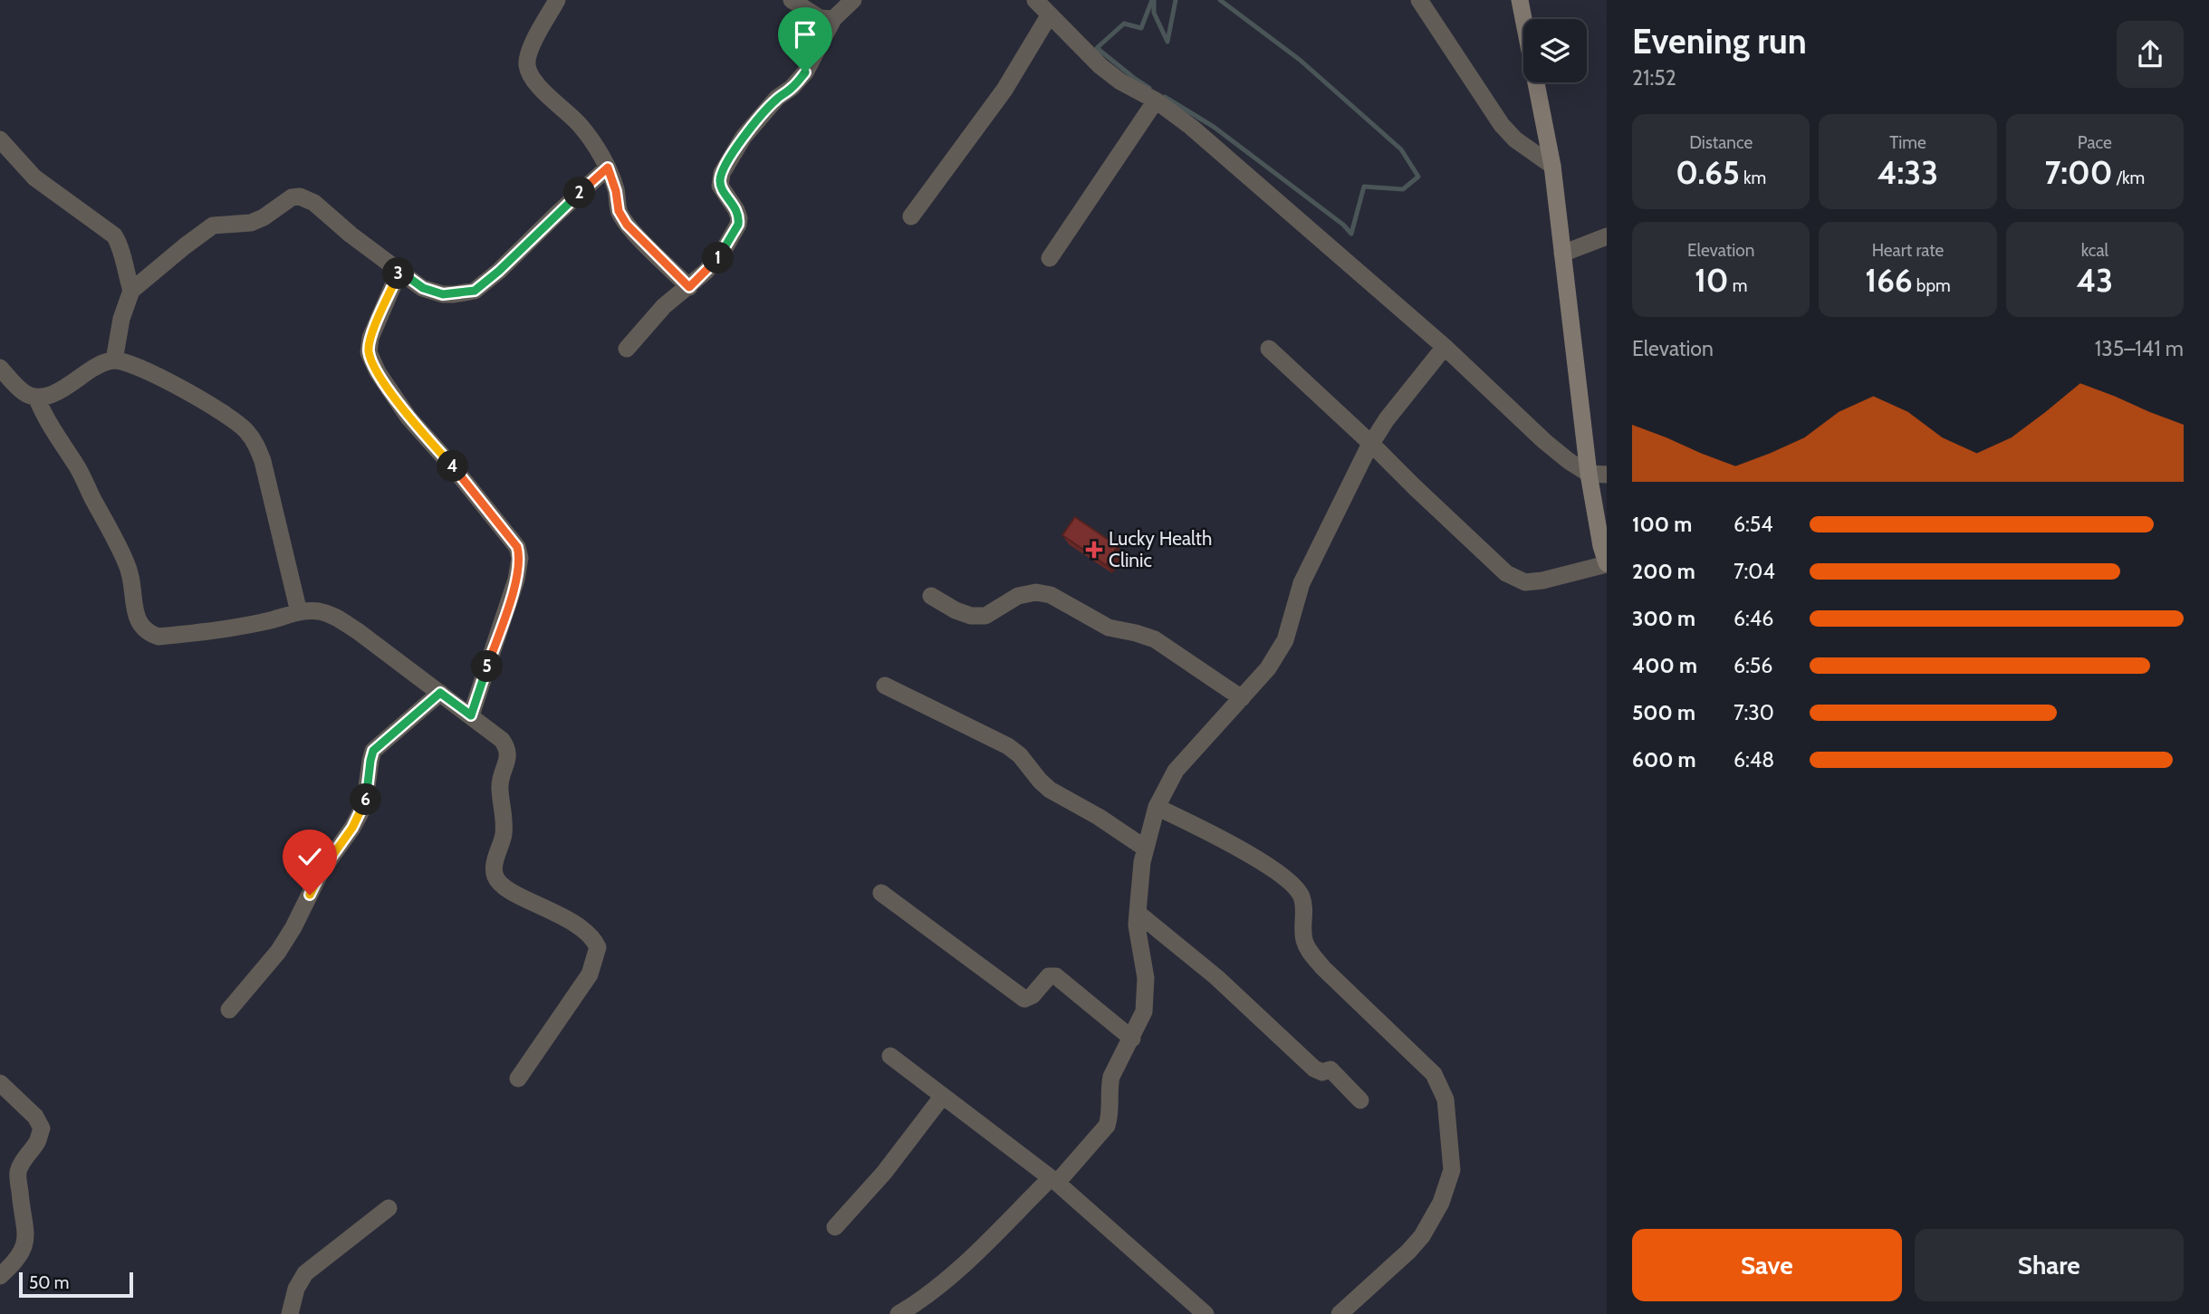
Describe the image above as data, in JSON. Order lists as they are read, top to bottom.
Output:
{
  "places": {
    "health": ["Lucky Health Clinic"]
  },
  "scale_bar": "50 m",
  "page": {
    "heading": ["Evening run", "21:52"],
    "stats": [
      ["Distance", "0.65 km"],
      ["Time", "4:33"],
      ["Pace", "7:00 /km"],
      ["Elevation", "10 m"],
      ["Heart rate", "166 bpm"],
      ["kcal", "43"]
    ],
    "pins": [
      "2",
      "1",
      "3",
      "4",
      "5",
      "6"
    ],
    "chart": ["Elevation", "135–141 m"],
    "list": [
      {
        "name": "100 m",
        "note": "6:54"
      },
      {
        "name": "200 m",
        "note": "7:04"
      },
      {
        "name": "300 m",
        "note": "6:46"
      },
      {
        "name": "400 m",
        "note": "6:56"
      },
      {
        "name": "500 m",
        "note": "7:30"
      },
      {
        "name": "600 m",
        "note": "6:48"
      }
    ],
    "buttons": ["Save", "Share"],
    "scale": "50 m"
  }
}
